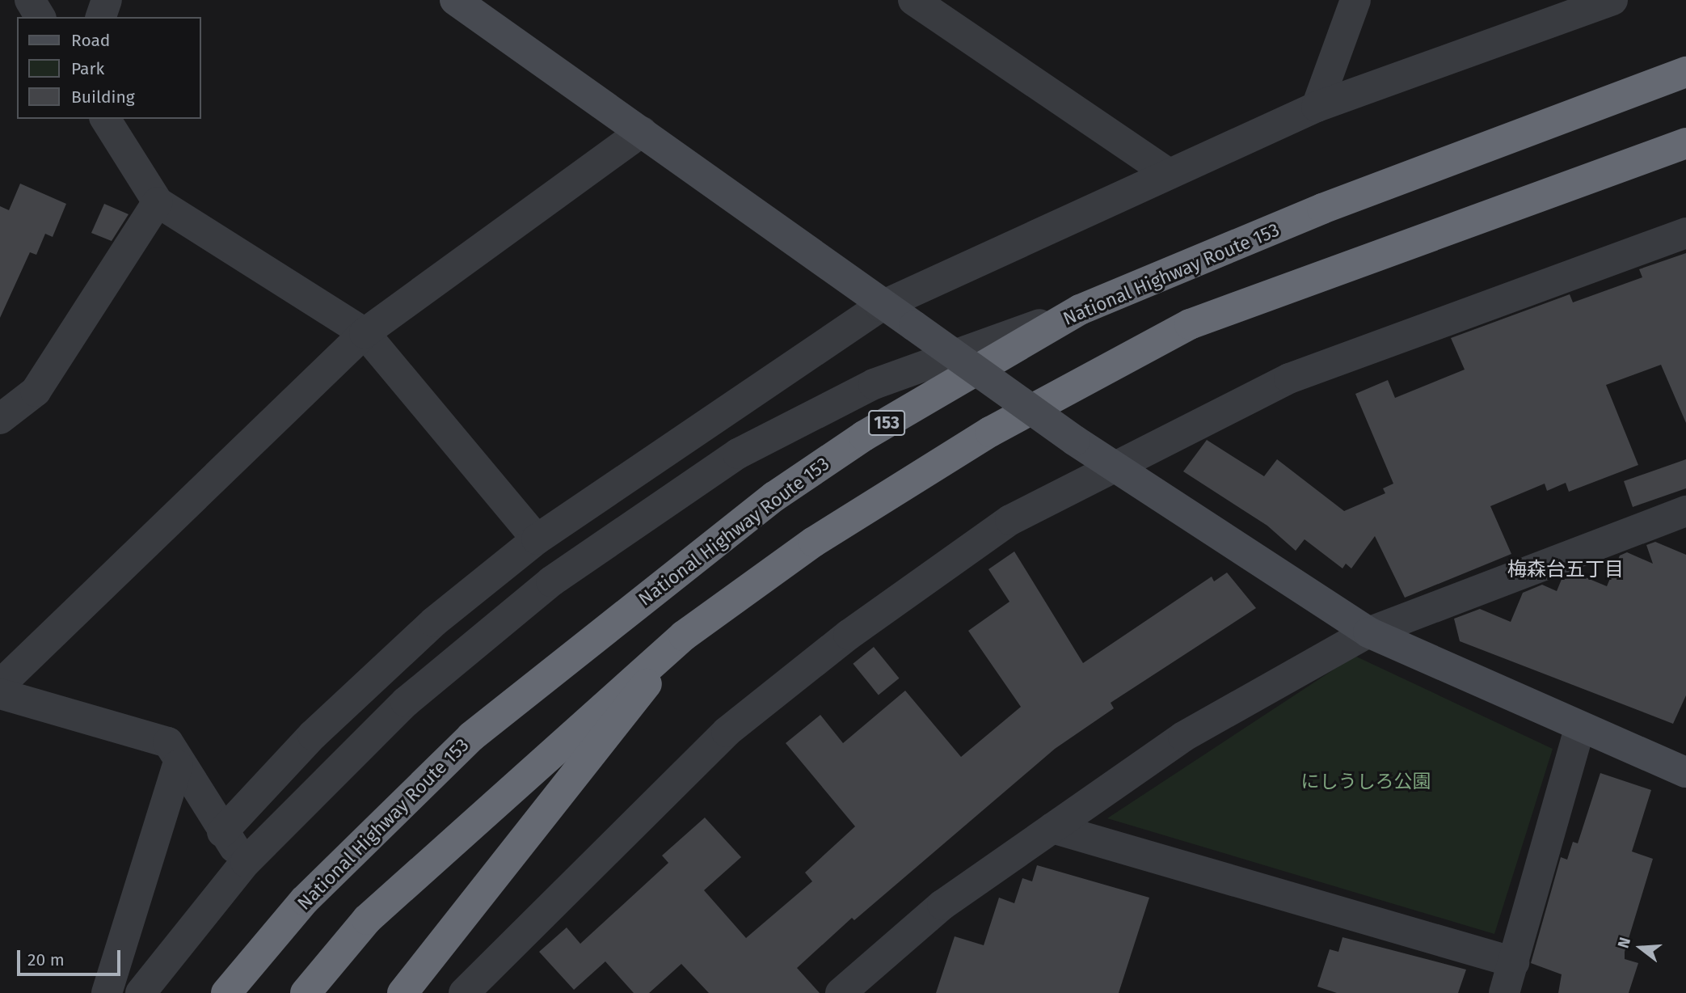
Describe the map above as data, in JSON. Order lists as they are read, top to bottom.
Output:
{
  "streets": {
    "highway": ["National Highway Route 153", "153"]
  },
  "districts": ["梅森台五丁目"],
  "parks": ["にしうしろ公園"],
  "legend": ["Road", "Park", "Building"],
  "scale_bar": "20 m",
  "north": "left"
}
